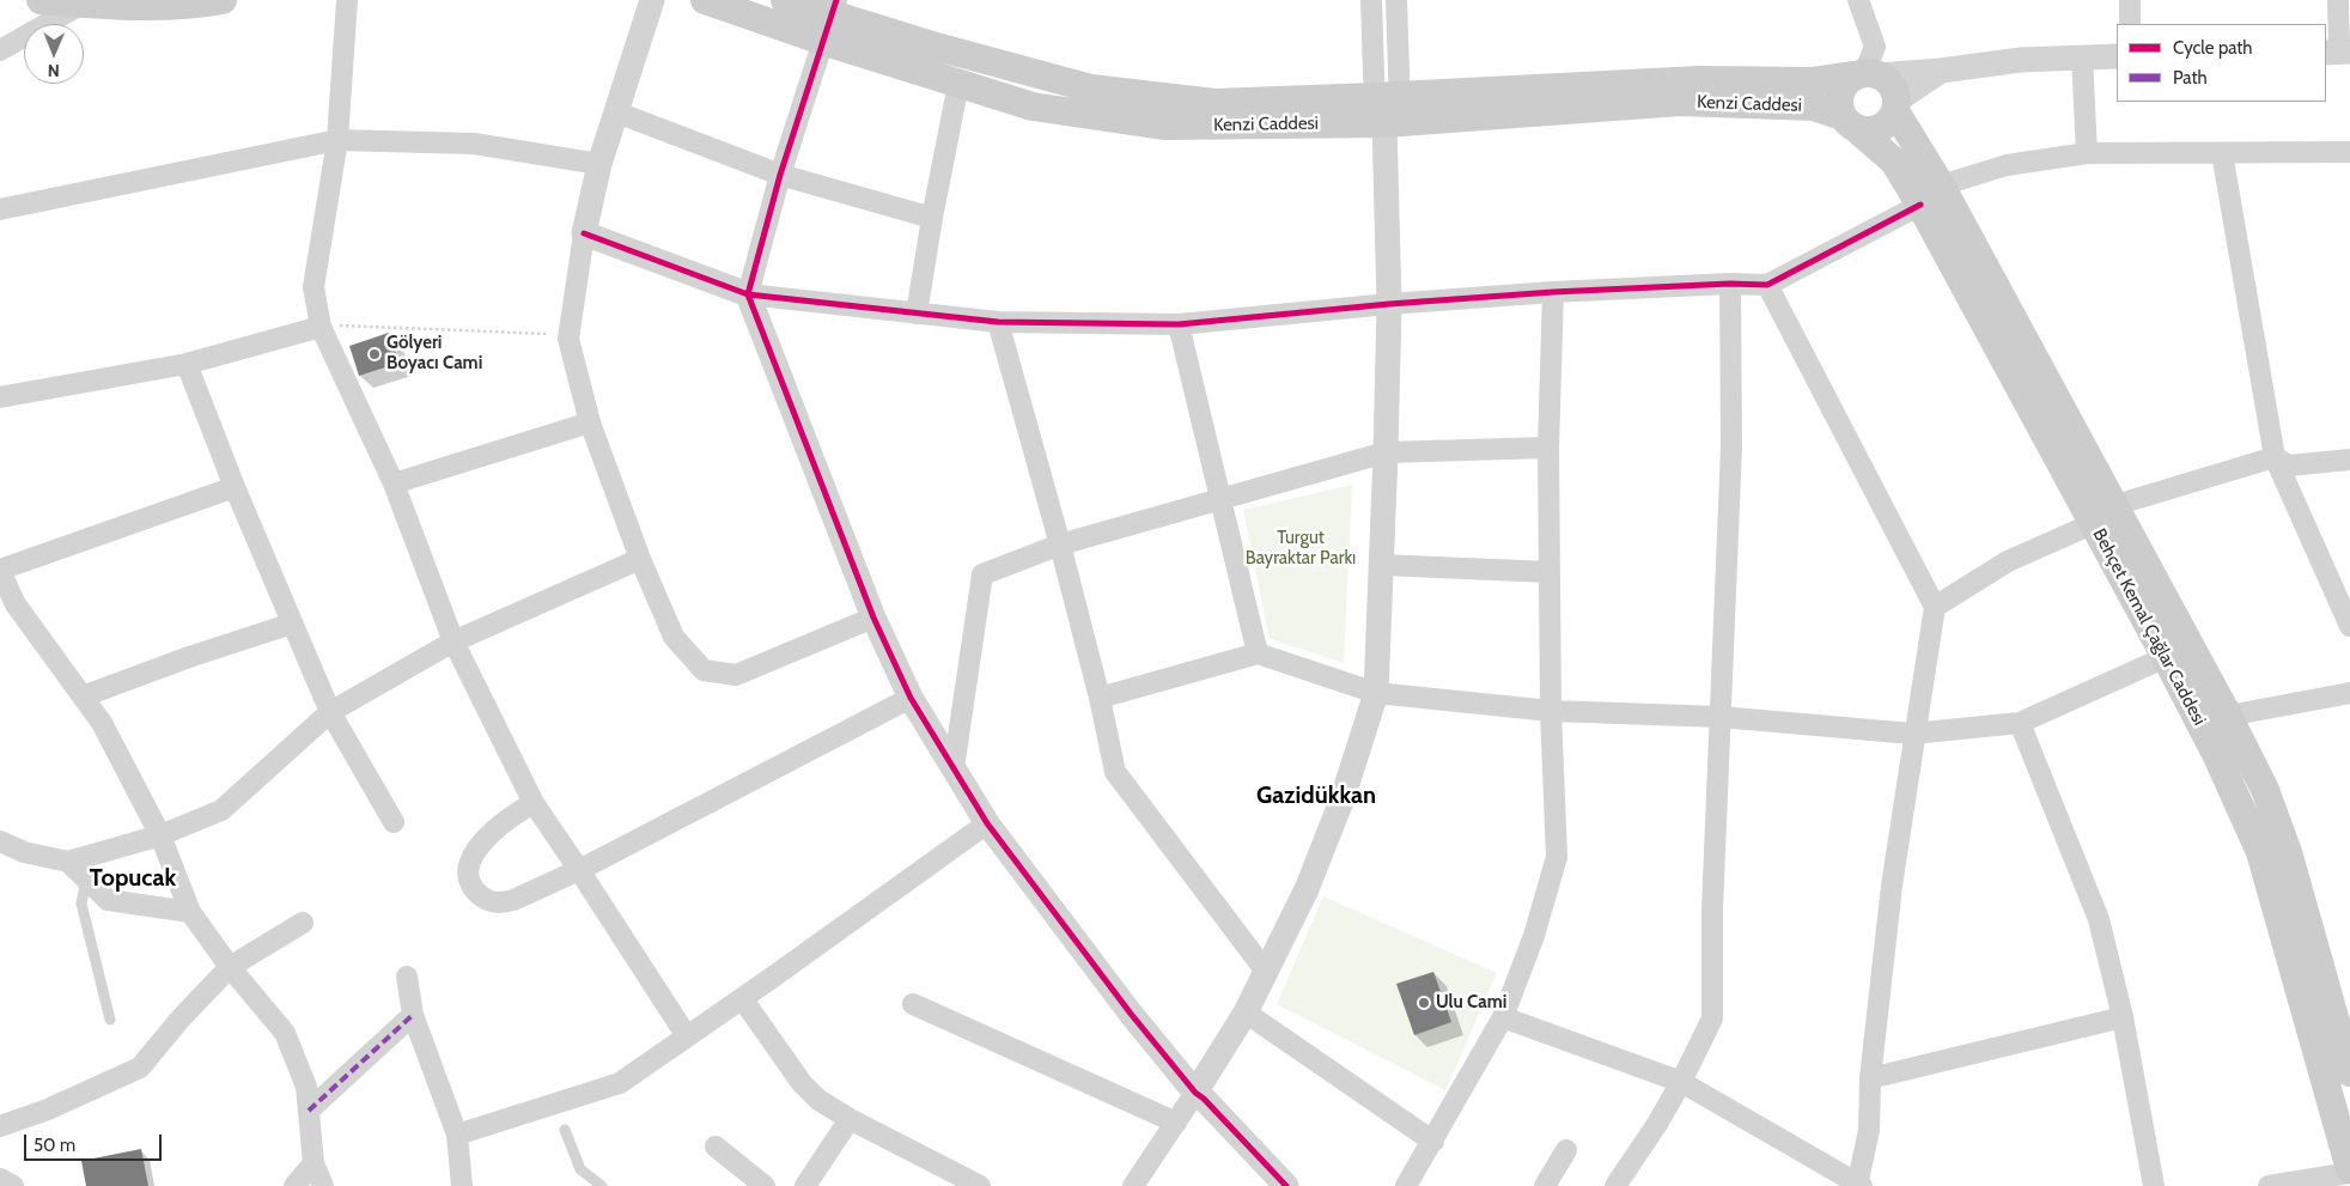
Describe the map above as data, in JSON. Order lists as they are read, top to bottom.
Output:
{
  "streets": {
    "main road": ["Kenzi Caddesi", "Behçet Kemal Çağlar Caddesi"]
  },
  "crossings": [
    ["Kenzi Caddesi", "Behçet Kemal Çağlar Caddesi"]
  ],
  "districts": ["Gazidükkan", "Topucak"],
  "parks": ["Turgut Bayraktar Parkı"],
  "places": ["Gölyeri Boyacı Cami", "Ulu Cami"],
  "legend": ["Cycle path", "Path"],
  "scale_bar": "50 m",
  "north": "bottom"
}
